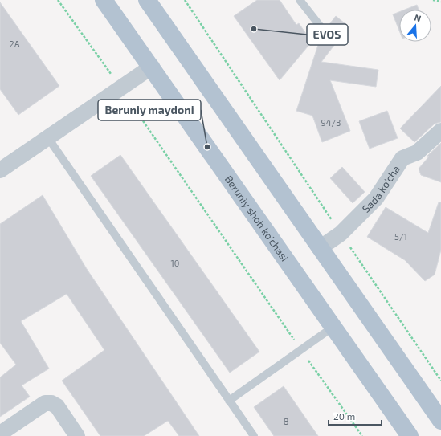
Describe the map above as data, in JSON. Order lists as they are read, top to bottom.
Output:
{
  "streets": {
    "main road": ["Beruniy shoh ko'chasi"],
    "street": ["Sada ko'cha"]
  },
  "places": ["EVOS", "Beruniy maydoni"],
  "house_numbers": [
    "2А",
    "94/3",
    "5/1",
    "10",
    "8"
  ],
  "scale_bar": "20 m",
  "north": "top"
}
